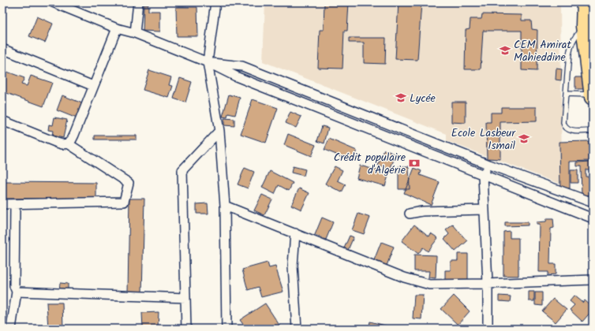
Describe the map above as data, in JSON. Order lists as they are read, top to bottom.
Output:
{
  "places": {
    "school or university": ["CEM Amirat Mahieddine", "Lycée", "Ecole Lasbeur Ismail"],
    "bank": ["Crédit populaire d'Algérie"]
  }
}
